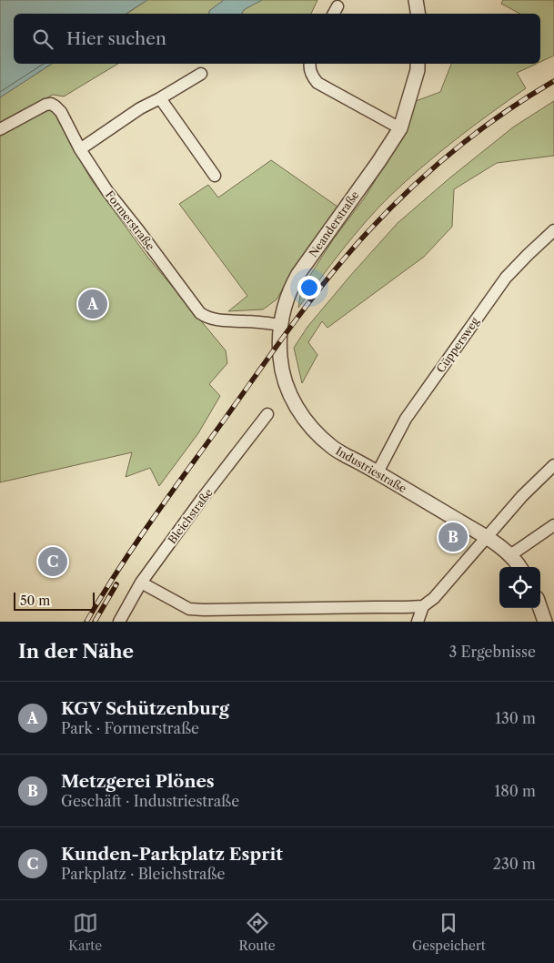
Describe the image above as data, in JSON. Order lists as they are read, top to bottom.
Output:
{
  "streets": {
    "street": [
      "Formerstraße",
      "Neanderstraße",
      "Cüppersweg",
      "Industriestraße",
      "Bleichstraße"
    ]
  },
  "crossings": [
    ["Formerstraße", "Neanderstraße"],
    ["Formerstraße", "Industriestraße"],
    ["Neanderstraße", "Industriestraße"],
    ["Cüppersweg", "Industriestraße"]
  ],
  "scale_bar": "50 m",
  "page": {
    "search": "Hier suchen",
    "pins": ["A", "B", "C"],
    "scale": "50 m",
    "heading": ["In der Nähe", "3 Ergebnisse"],
    "list": [
      {
        "mark": "A",
        "name": "KGV Schützenburg",
        "note": "Park · Formerstraße",
        "value": "130 m"
      },
      {
        "mark": "B",
        "name": "Metzgerei Plönes",
        "note": "Geschäft · Industriestraße",
        "value": "180 m"
      },
      {
        "mark": "C",
        "name": "Kunden-Parkplatz Esprit",
        "note": "Parkplatz · Bleichstraße",
        "value": "230 m"
      }
    ],
    "nav": ["Karte", "Route", "Gespeichert"]
  }
}
